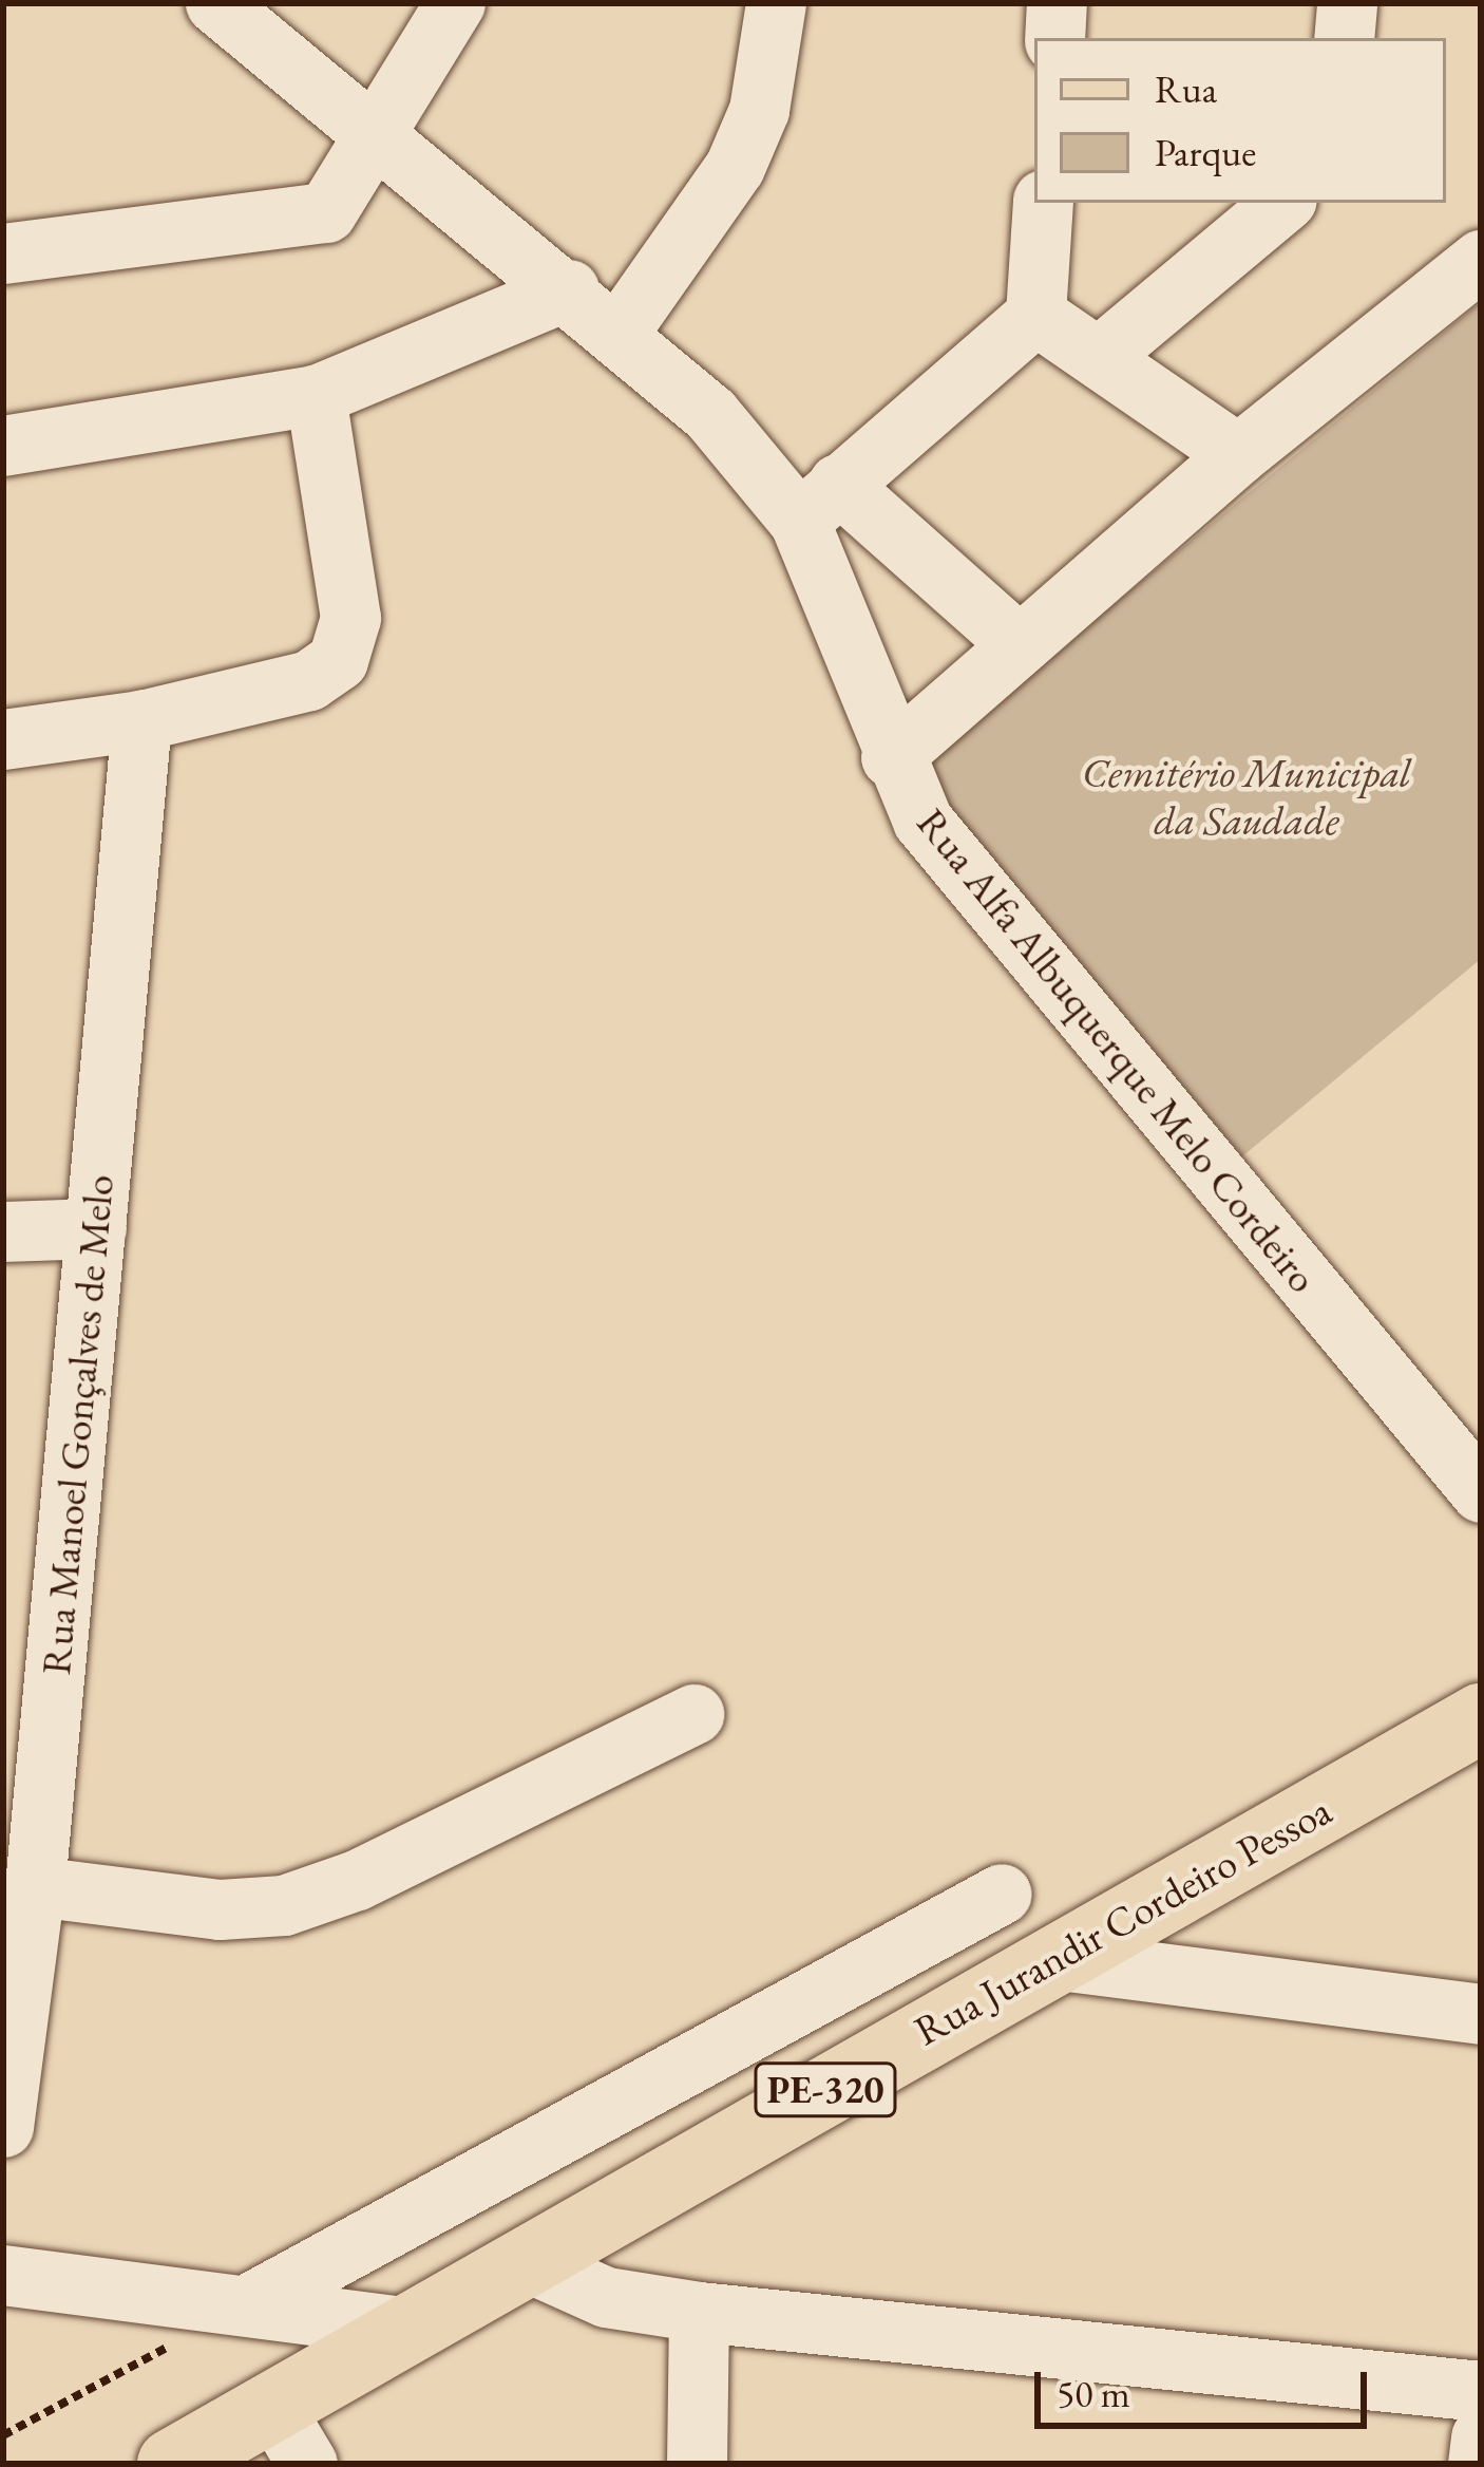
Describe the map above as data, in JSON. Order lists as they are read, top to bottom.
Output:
{
  "streets": {
    "main road": ["Rua Jurandir Cordeiro Pessoa", "PE-320"],
    "street": ["Rua Alfa Albuquerque Melo Cordeiro", "Rua Manoel Gonçalves de Melo"]
  },
  "parks": ["Cemitério Municipal da Saudade"],
  "legend": ["Rua", "Parque"],
  "scale_bar": "50 m"
}
